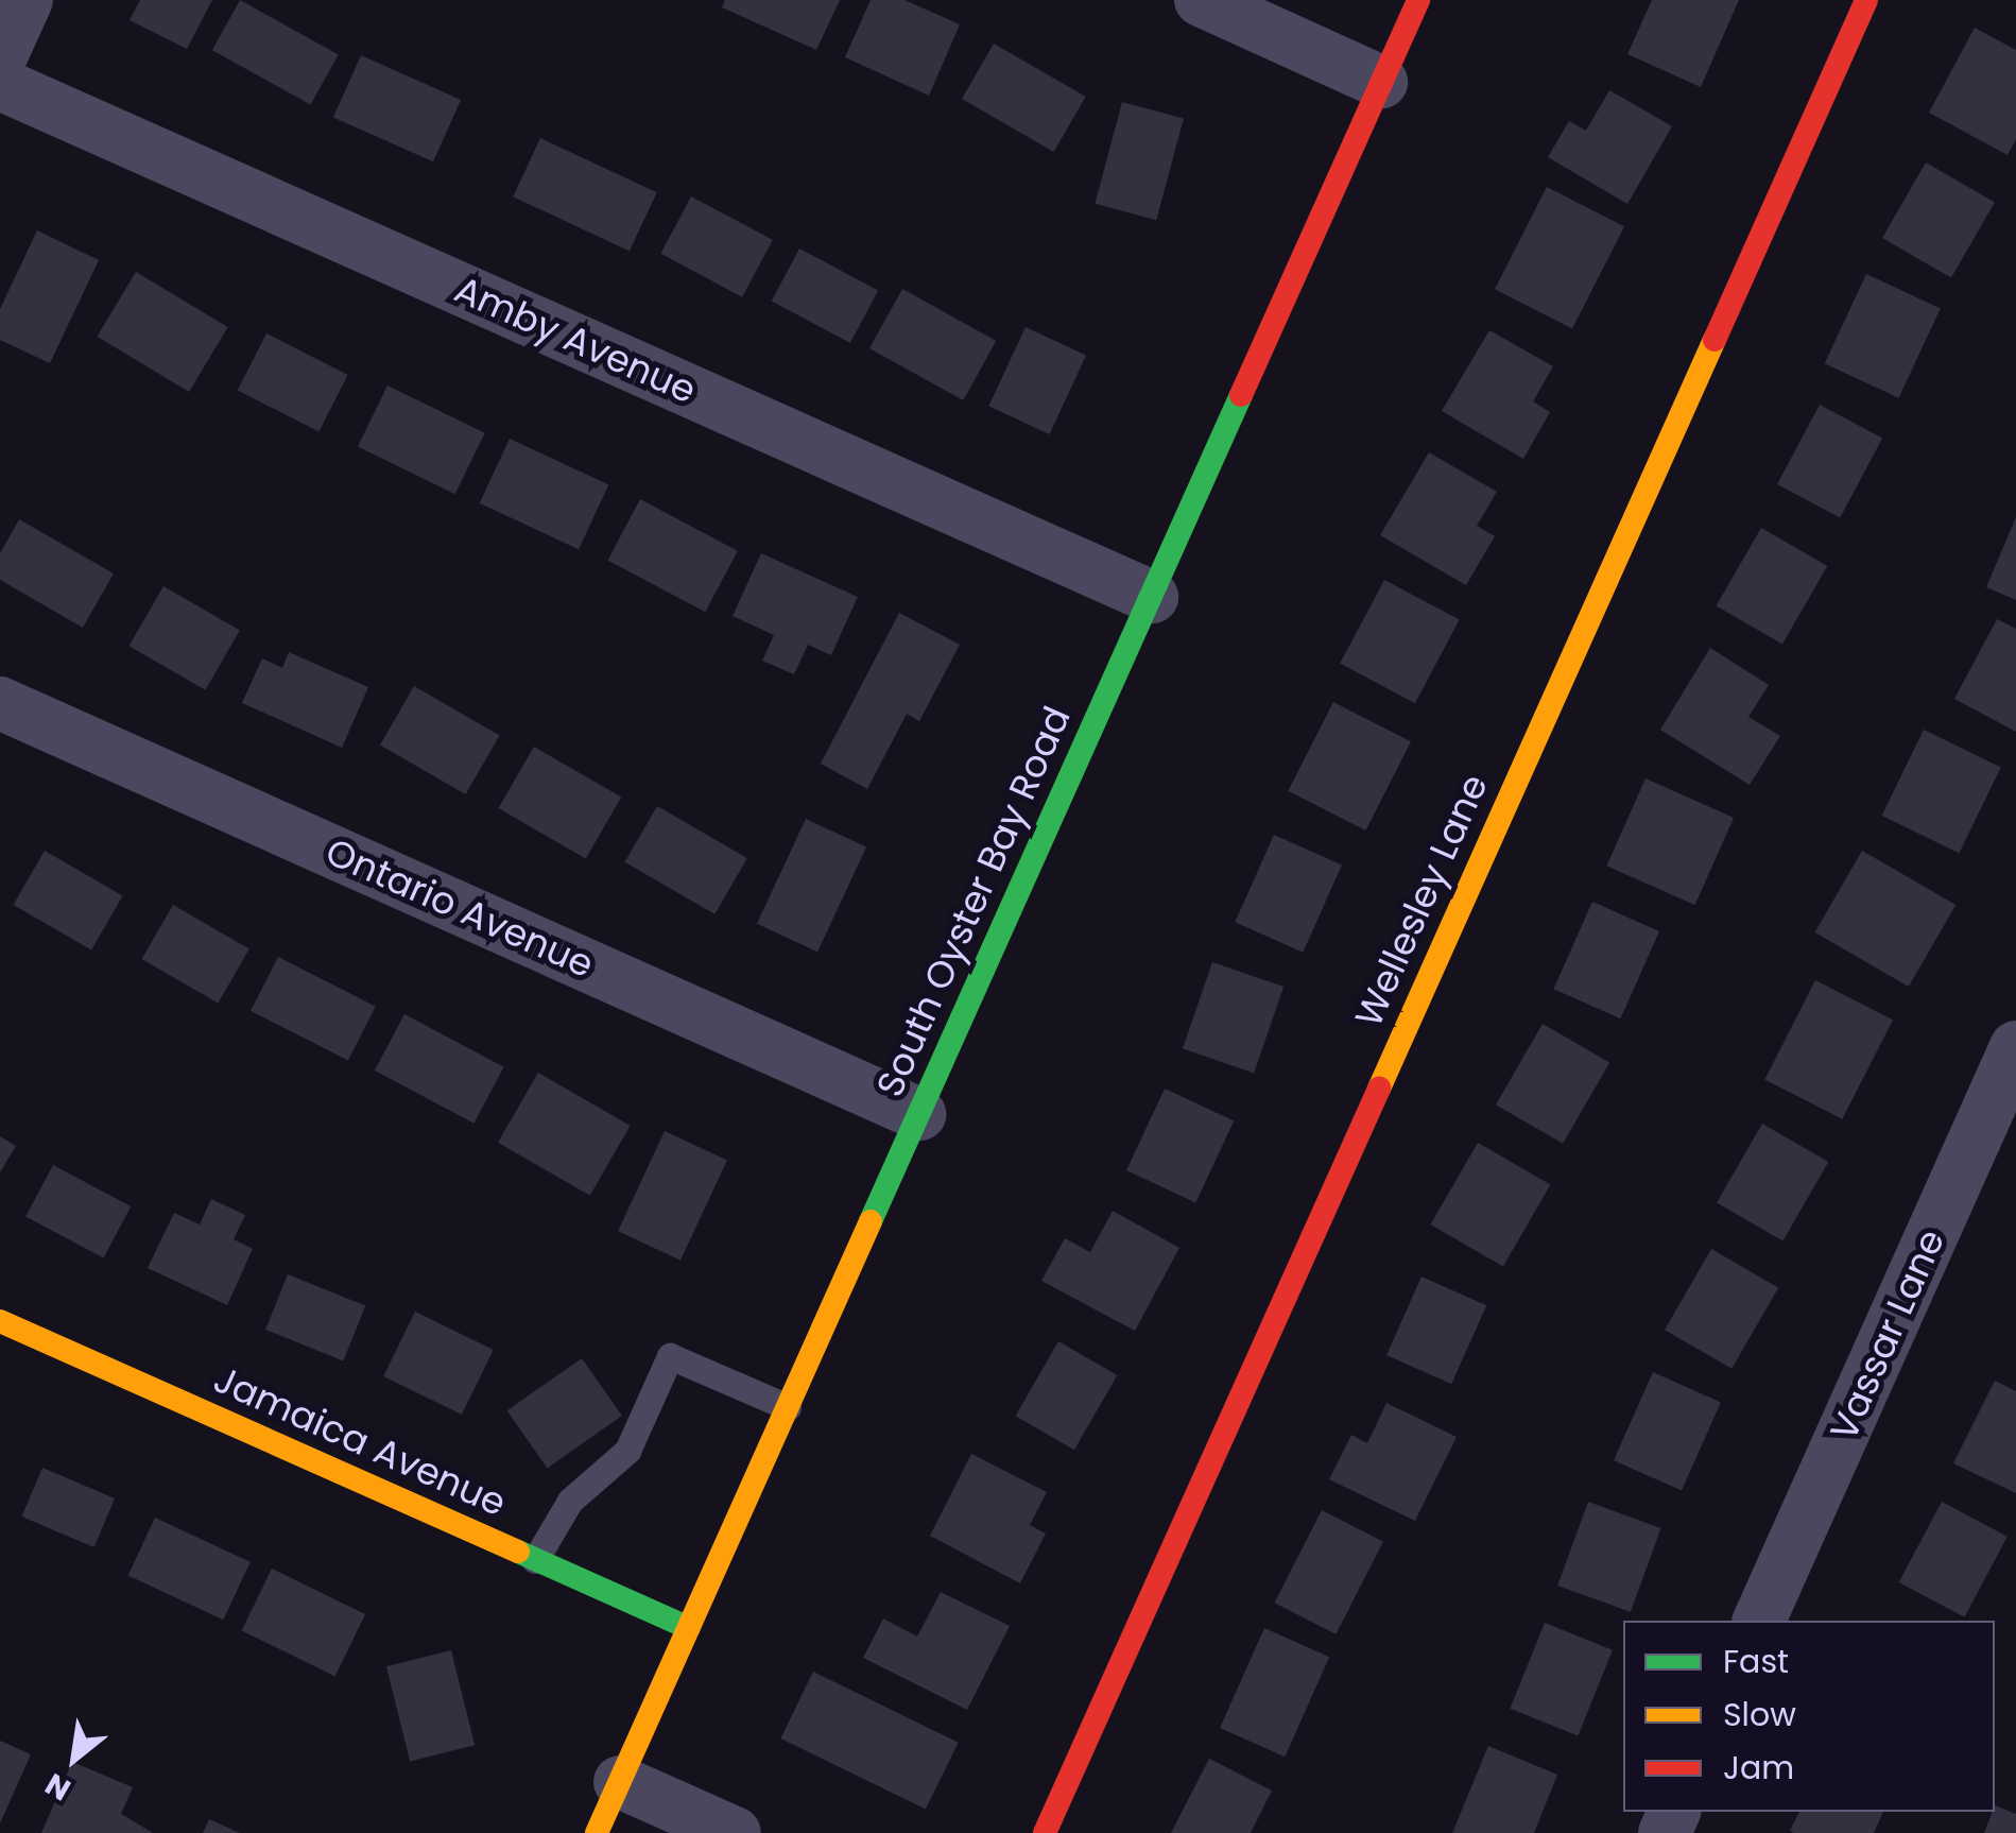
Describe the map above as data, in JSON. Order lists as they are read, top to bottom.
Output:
{
  "streets": {
    "street": [
      "Amby Avenue",
      "Wellesley Lane",
      "South Oyster Bay Road",
      "Ontario Avenue",
      "Vassar Lane",
      "Jamaica Avenue"
    ]
  },
  "crossings": [
    ["Amby Avenue", "South Oyster Bay Road"],
    ["South Oyster Bay Road", "Ontario Avenue"],
    ["South Oyster Bay Road", "Jamaica Avenue"]
  ],
  "legend": ["Fast", "Slow", "Jam"],
  "north": "bottom left"
}
